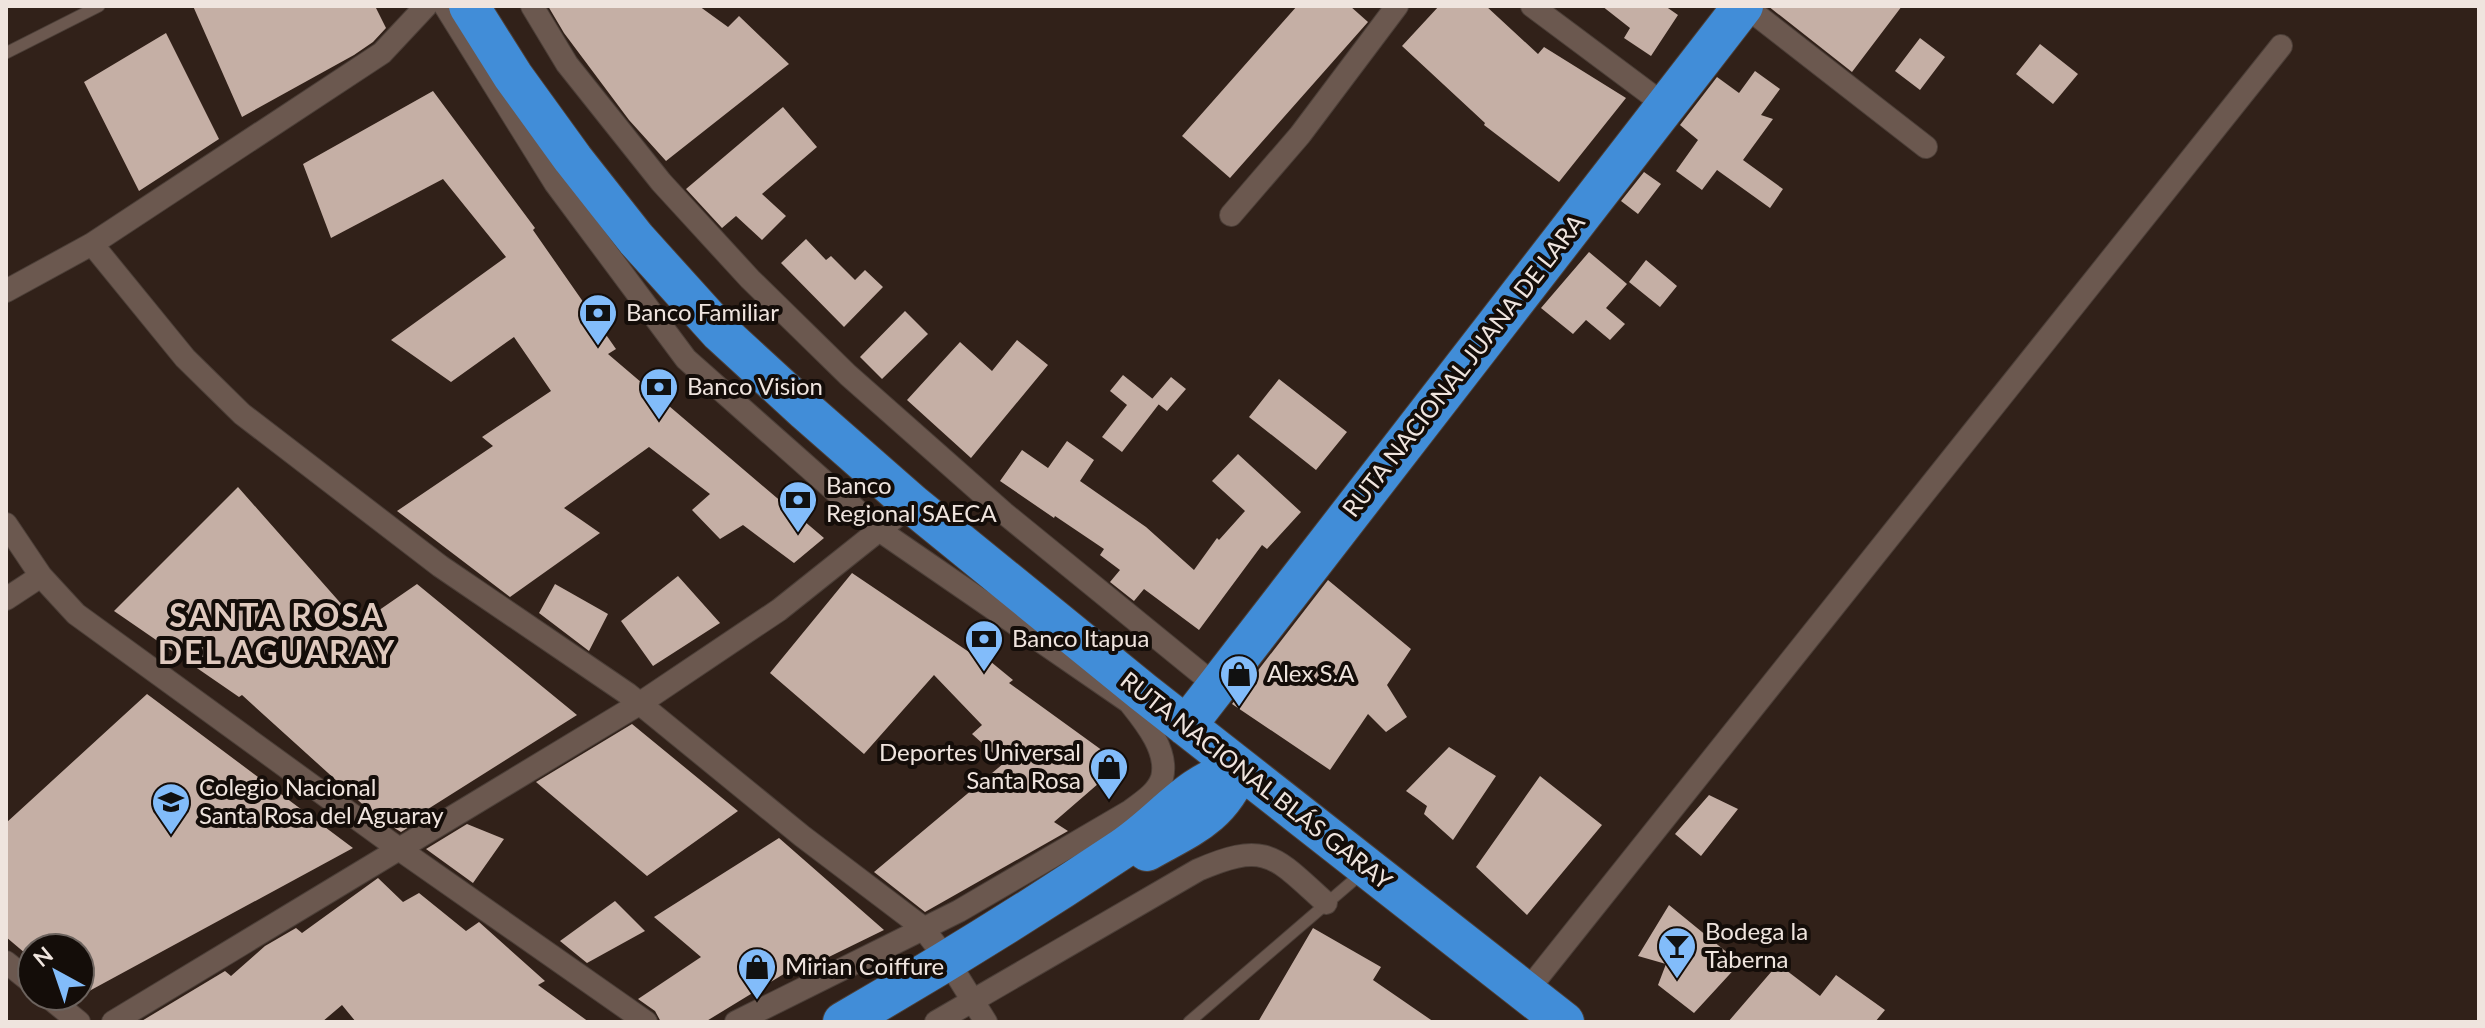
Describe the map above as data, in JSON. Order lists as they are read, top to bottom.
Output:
{
  "streets": {
    "highway": ["RUTA NACIONAL JUANA DE LARA", "RUTA NACIONAL BLÁS GARAY"]
  },
  "crossings": [
    ["RUTA NACIONAL JUANA DE LARA", "RUTA NACIONAL BLÁS GARAY"]
  ],
  "districts": ["SANTA ROSA DEL AGUARAY"],
  "places": {
    "bank": [
      "Banco Familiar",
      "Banco Vision",
      "Banco Regional SAECA",
      "Banco Itapua"
    ],
    "shop": ["Alex S.A", "Deportes Universal Santa Rosa", "Mirian Coiffure"],
    "school or university": ["Colegio Nacional Santa Rosa del Aguaray"],
    "bar": ["Bodega la Taberna"]
  },
  "north": "top left"
}
